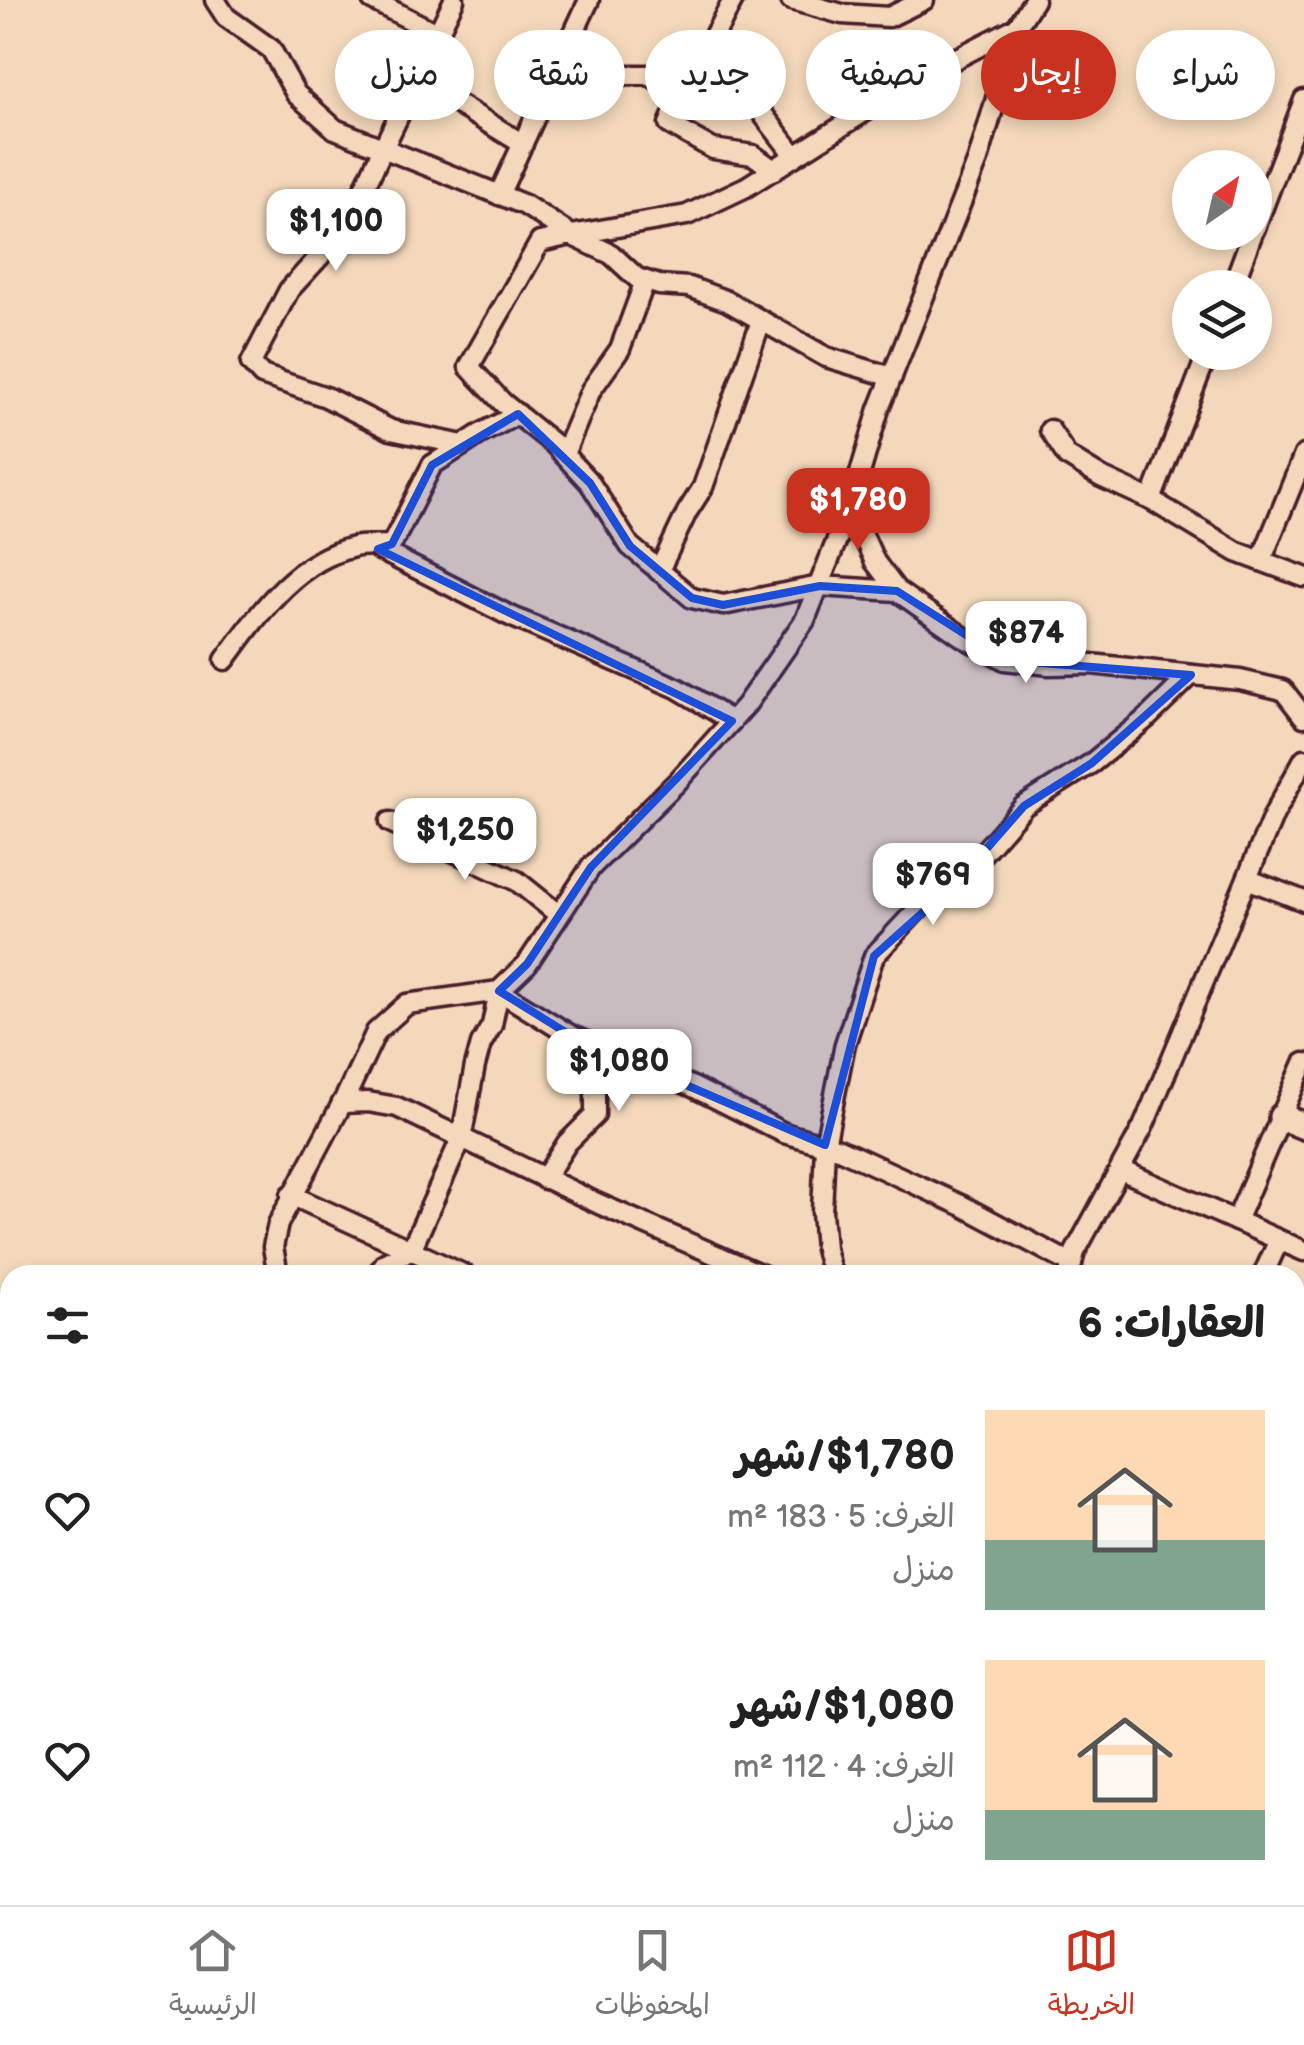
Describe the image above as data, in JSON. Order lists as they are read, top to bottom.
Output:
{
  "north": "top right",
  "page": {
    "chip": [
      "شراء",
      "إيجار",
      "تصفية",
      "جديد",
      "شقة",
      "منزل"
    ],
    "price": [
      "$1,100",
      "$1,780",
      "$874",
      "$1,250",
      "$769",
      "$1,080"
    ],
    "heading": "العقارات: 6",
    "list": [
      {
        "name": "$1,780/شهر",
        "note": "الغرف: 5 · 183 m² · منزل"
      },
      {
        "name": "$1,080/شهر",
        "note": "الغرف: 4 · 112 m² · منزل"
      }
    ],
    "tabs": ["الخريطة", "المحفوظات", "الرئيسية"]
  }
}
